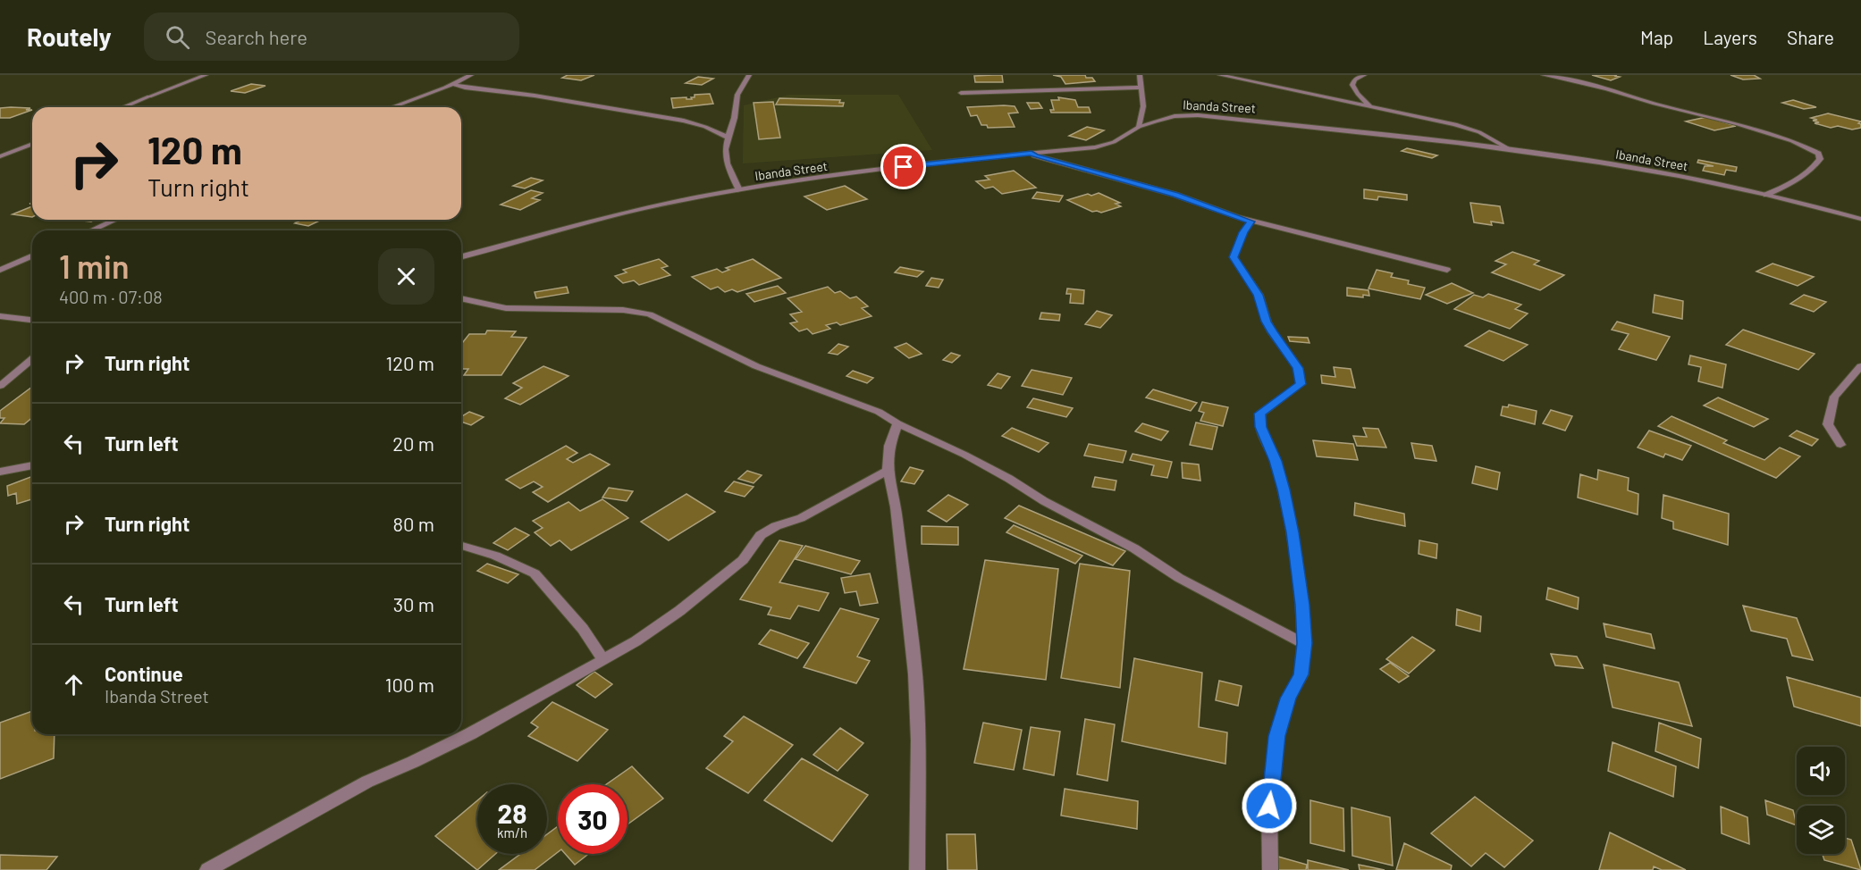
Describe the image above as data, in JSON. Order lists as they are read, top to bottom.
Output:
{
  "streets": {
    "street": ["Ibanda Street"]
  },
  "page": {
    "header": "Routely",
    "search": "Search here",
    "nav": ["Map", "Layers", "Share"],
    "turn": ["120 m", "Turn right"],
    "heading": ["1 min", "400 m · 07:08"],
    "list": [
      {
        "name": "Turn right",
        "value": "120 m"
      },
      {
        "name": "Turn left",
        "value": "20 m"
      },
      {
        "name": "Turn right",
        "value": "80 m"
      },
      {
        "name": "Turn left",
        "value": "30 m"
      },
      {
        "name": "Continue",
        "note": "Ibanda Street",
        "value": "100 m"
      }
    ],
    "speed": "28 km/h",
    "limit": "30"
  }
}
